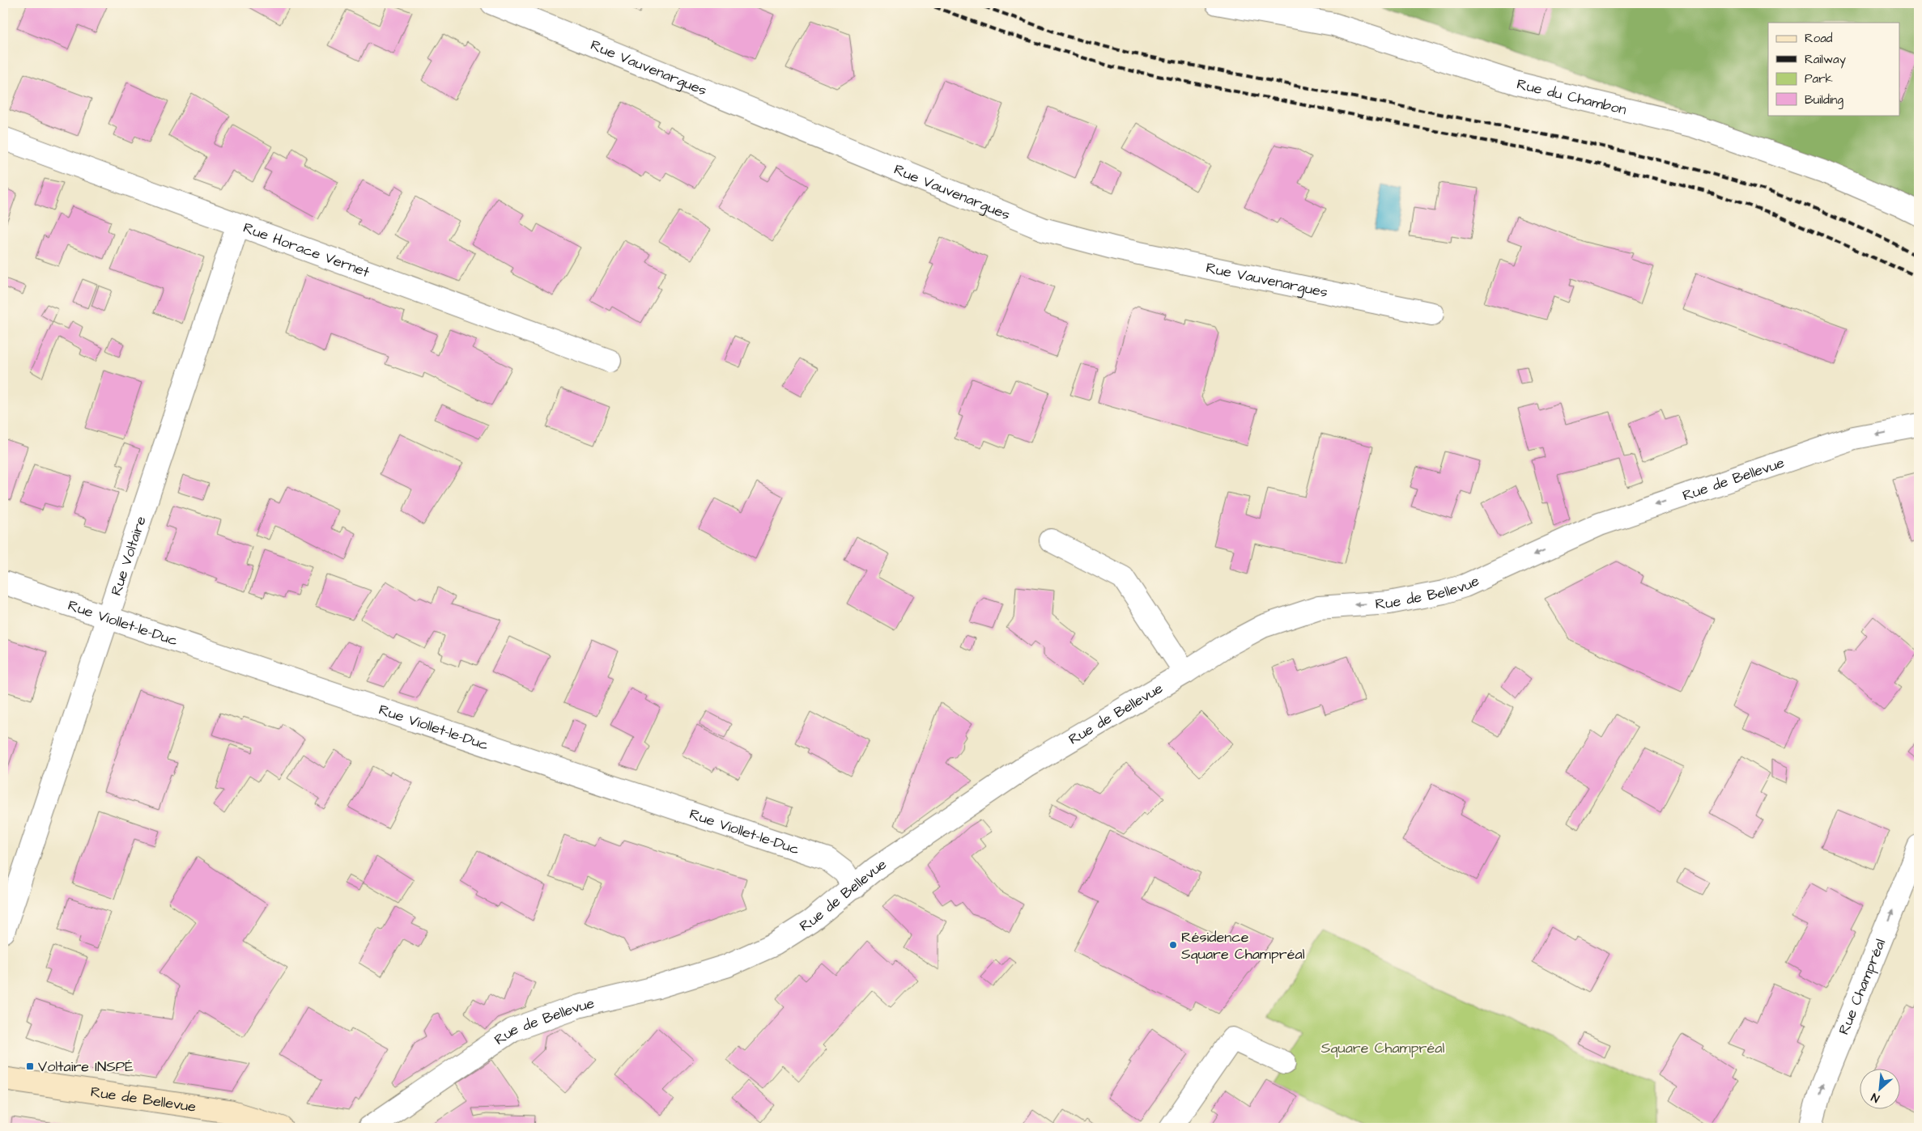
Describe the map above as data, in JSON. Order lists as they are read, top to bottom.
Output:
{
  "streets": {
    "main road": ["Rue de Bellevue"],
    "street": [
      "Rue Vauvenargues",
      "Rue du Chambon",
      "Rue Horace Vernet",
      "Rue Voltaire",
      "Rue Viollet-le-Duc",
      "Rue Champréal"
    ]
  },
  "crossings": [
    ["Rue Horace Vernet", "Rue Voltaire"],
    ["Rue de Bellevue", "Rue Viollet-le-Duc"],
    ["Rue Voltaire", "Rue Viollet-le-Duc"]
  ],
  "one_way": ["Rue de Bellevue", "Rue Champréal"],
  "parks": ["Square Champréal"],
  "places": {
    "other": ["Résidence Square Champréal"],
    "transit": ["Voltaire INSPÉ"]
  },
  "legend": [
    "Road",
    "Railway",
    "Park",
    "Building"
  ],
  "north": "bottom left"
}
